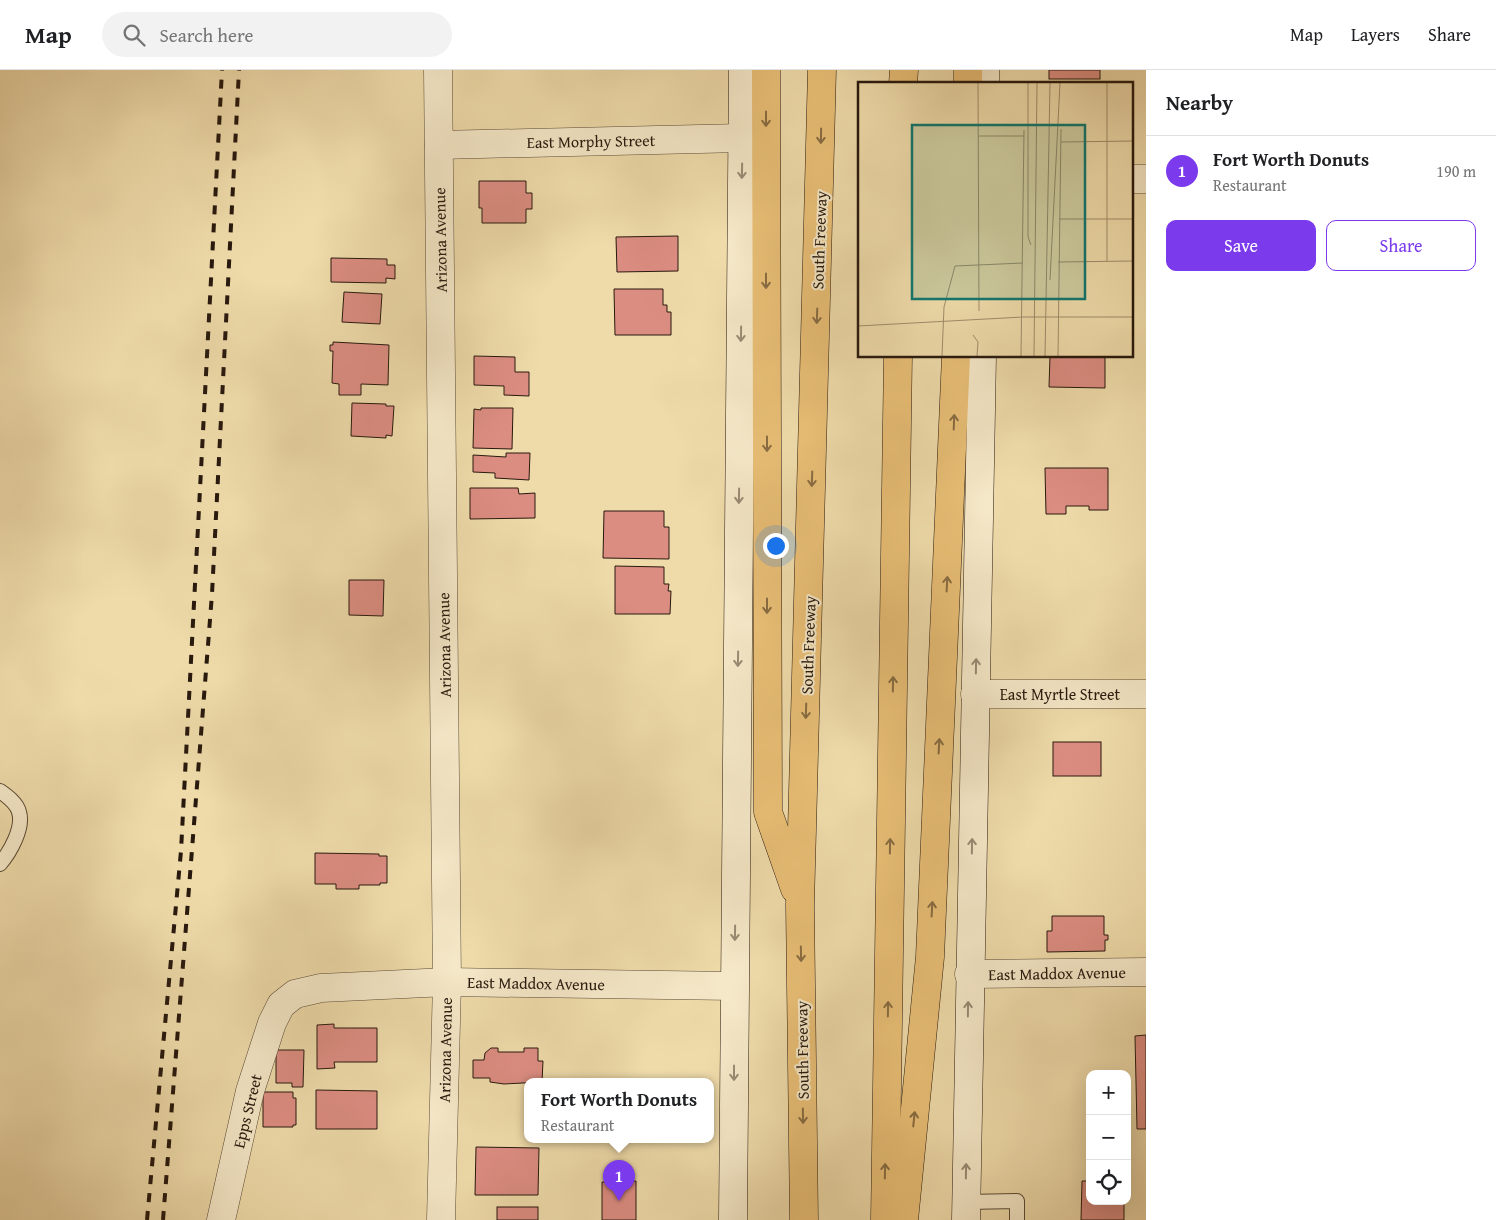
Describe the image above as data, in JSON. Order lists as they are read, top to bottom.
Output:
{
  "streets": {
    "highway": ["South Freeway"],
    "street": [
      "East Morphy Street",
      "Arizona Avenue",
      "East Myrtle Street",
      "East Maddox Avenue",
      "Epps Street"
    ]
  },
  "crossings": [
    ["East Morphy Street", "Arizona Avenue"],
    ["Arizona Avenue", "East Maddox Avenue"],
    ["East Maddox Avenue", "Epps Street"]
  ],
  "page": {
    "header": "Map",
    "search": "Search here",
    "nav": ["Map", "Layers", "Share"],
    "heading": "Nearby",
    "list": [
      {
        "mark": "1",
        "name": "Fort Worth Donuts",
        "note": "Restaurant",
        "value": "190 m"
      }
    ],
    "buttons": ["Save", "Share"],
    "map_buttons": ["+", "−"],
    "popup": ["Fort Worth Donuts", "Restaurant"],
    "pins": "1"
  }
}
